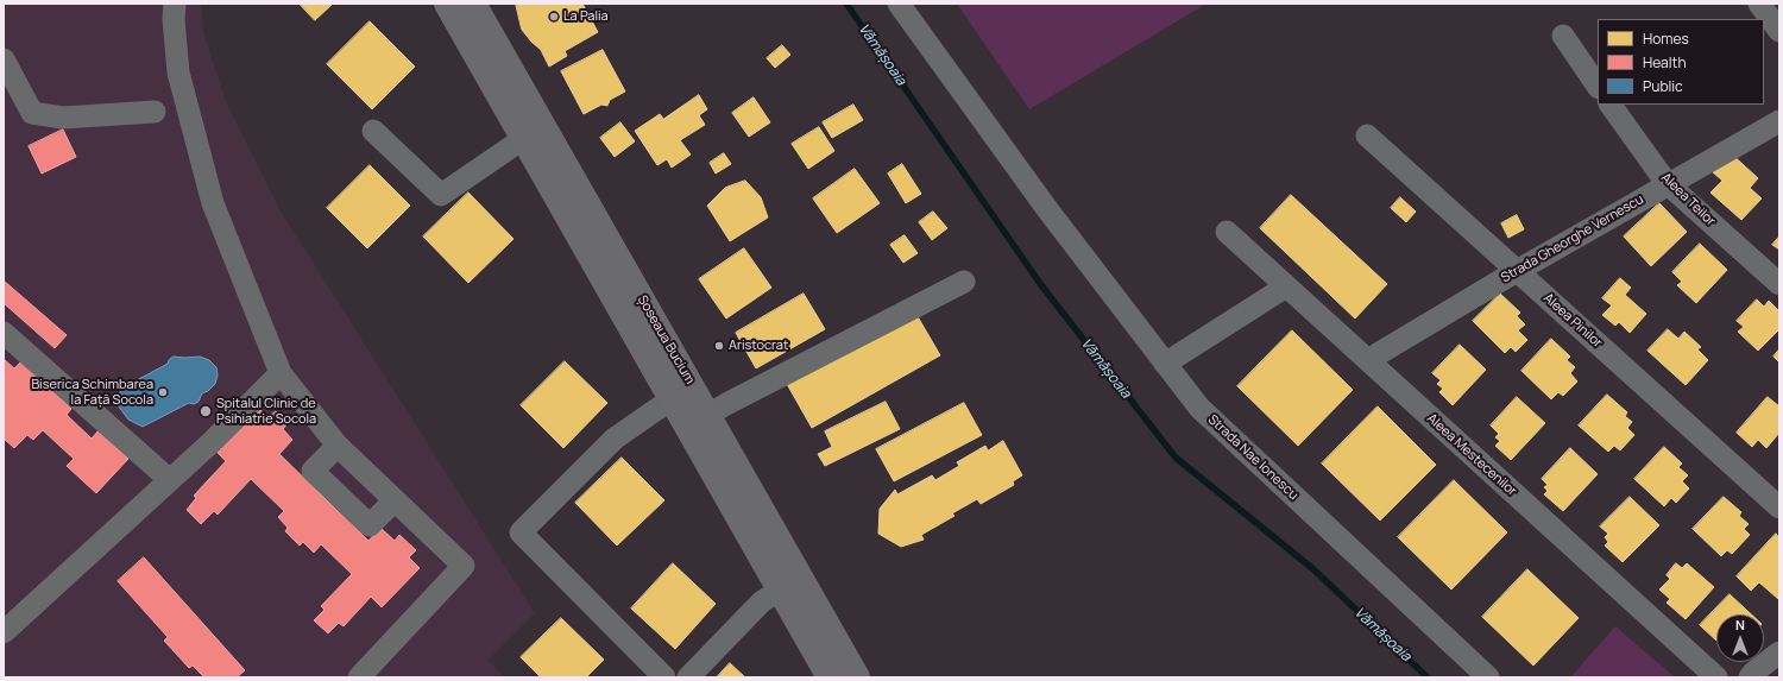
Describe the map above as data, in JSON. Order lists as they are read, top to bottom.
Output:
{
  "streets": {
    "main road": ["Șoseaua Bucium"],
    "street": [
      "Aleea Teilor",
      "Strada Gheorghe Vernescu",
      "Aleea Pinilor",
      "Aleea Mestecenilor",
      "Strada Nae Ionescu"
    ]
  },
  "crossings": [
    ["Aleea Teilor", "Strada Gheorghe Vernescu"],
    ["Strada Gheorghe Vernescu", "Aleea Pinilor"],
    ["Strada Gheorghe Vernescu", "Aleea Mestecenilor"]
  ],
  "water": ["Vămășoaia"],
  "places": [
    "La Palia",
    "Aristocrat",
    "Biserica Schimbarea la Față Socola",
    "Spitalul Clinic de Psihiatrie Socola"
  ],
  "legend": ["Homes", "Health", "Public"],
  "north": "top"
}
